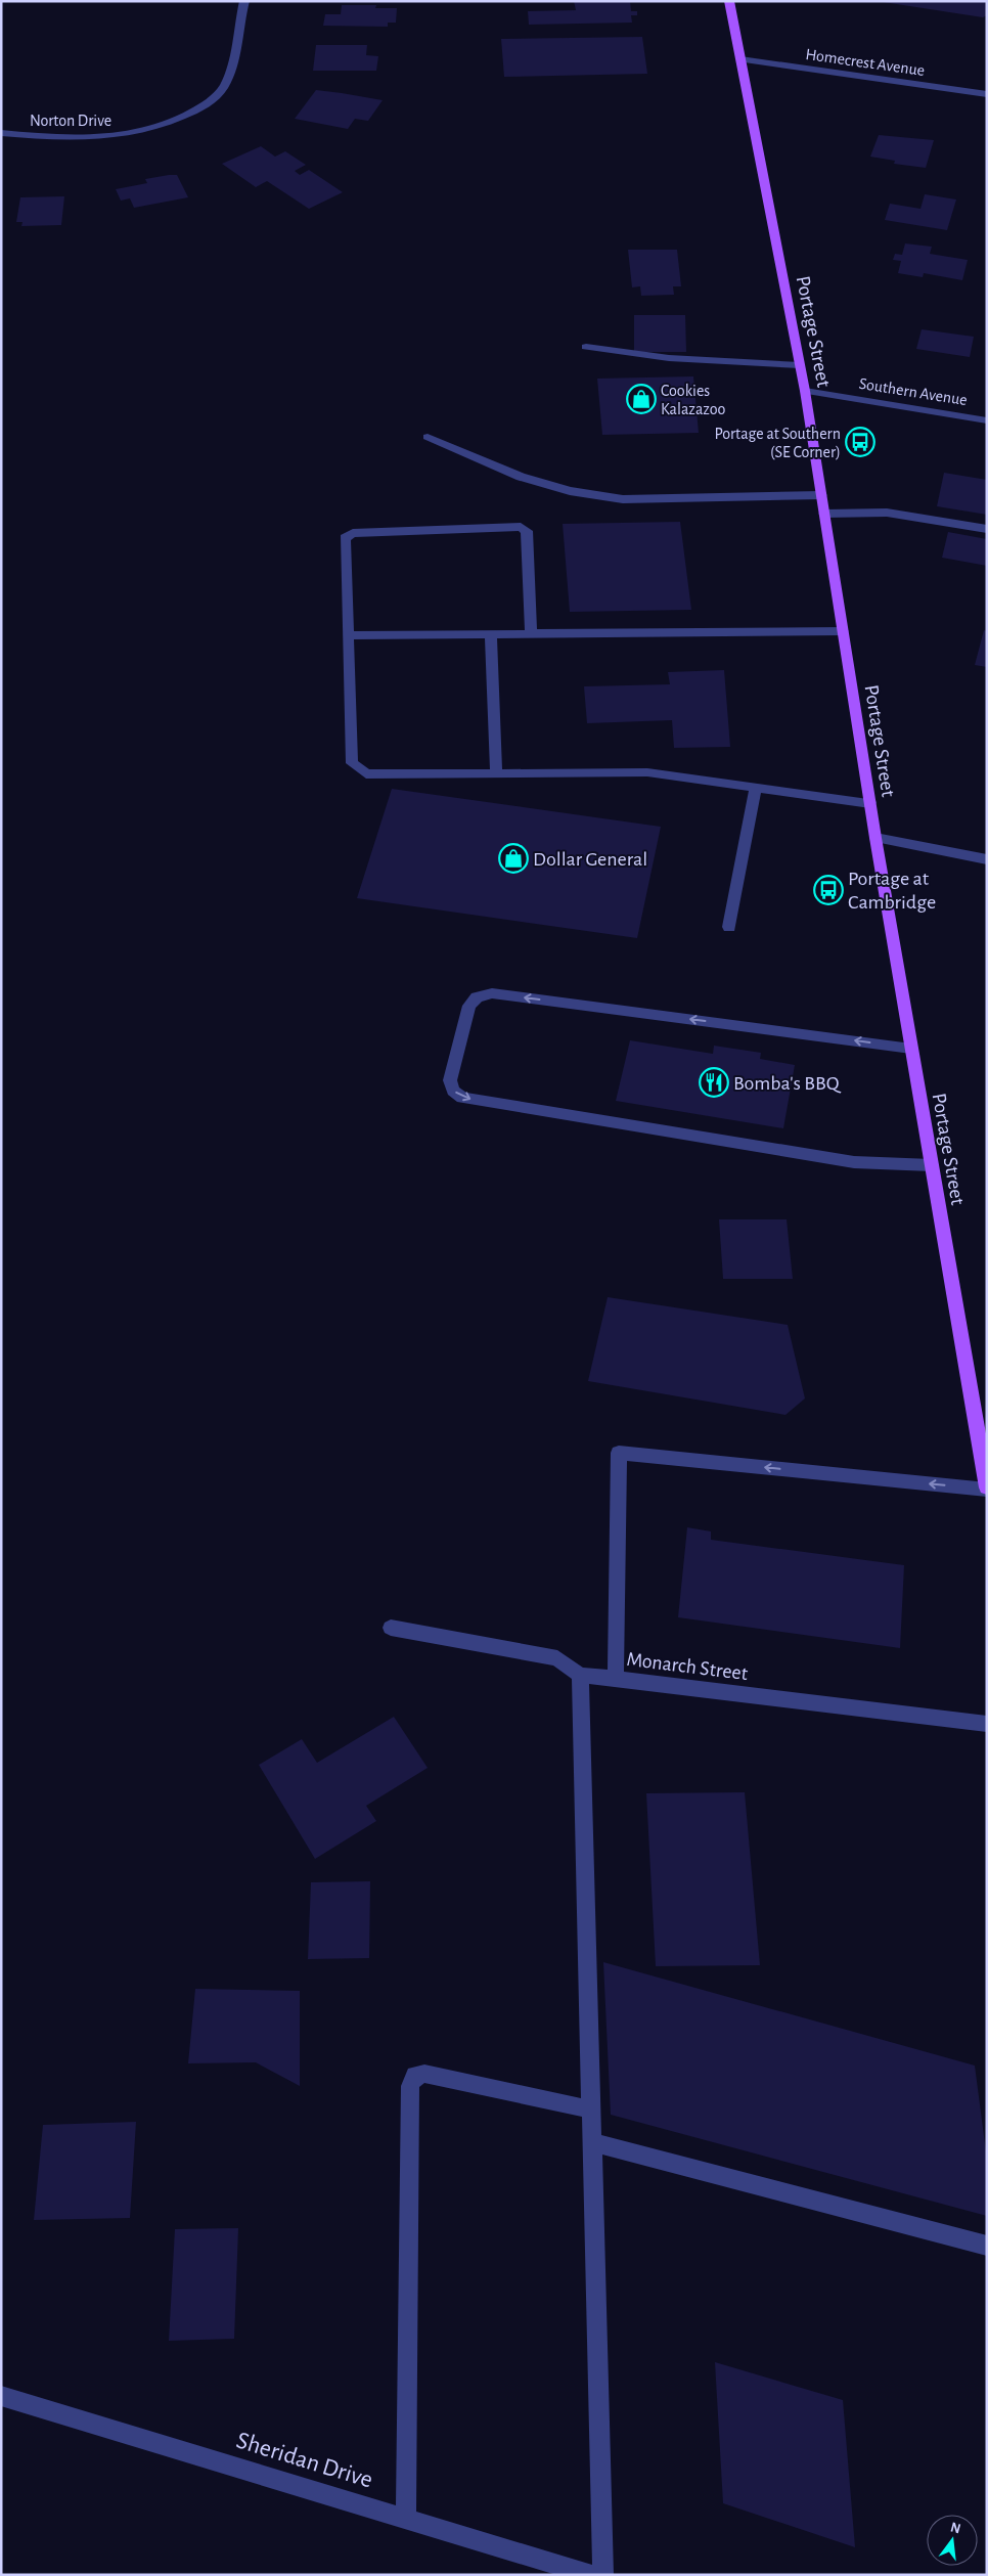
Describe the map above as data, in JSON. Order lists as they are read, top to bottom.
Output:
{
  "streets": {
    "main road": ["Portage Street"],
    "street": [
      "Homecrest Avenue",
      "Norton Drive",
      "Southern Avenue",
      "Monarch Street",
      "Sheridan Drive"
    ]
  },
  "crossings": [
    ["Homecrest Avenue", "Portage Street"],
    ["Portage Street", "Southern Avenue"]
  ],
  "places": {
    "shop": ["Cookies Kalazazoo", "Dollar General"],
    "bus stop": ["Portage at Southern (SE Corner)", "Portage at Cambridge"],
    "restaurant": ["Bomba's BBQ"]
  },
  "north": "top"
}
